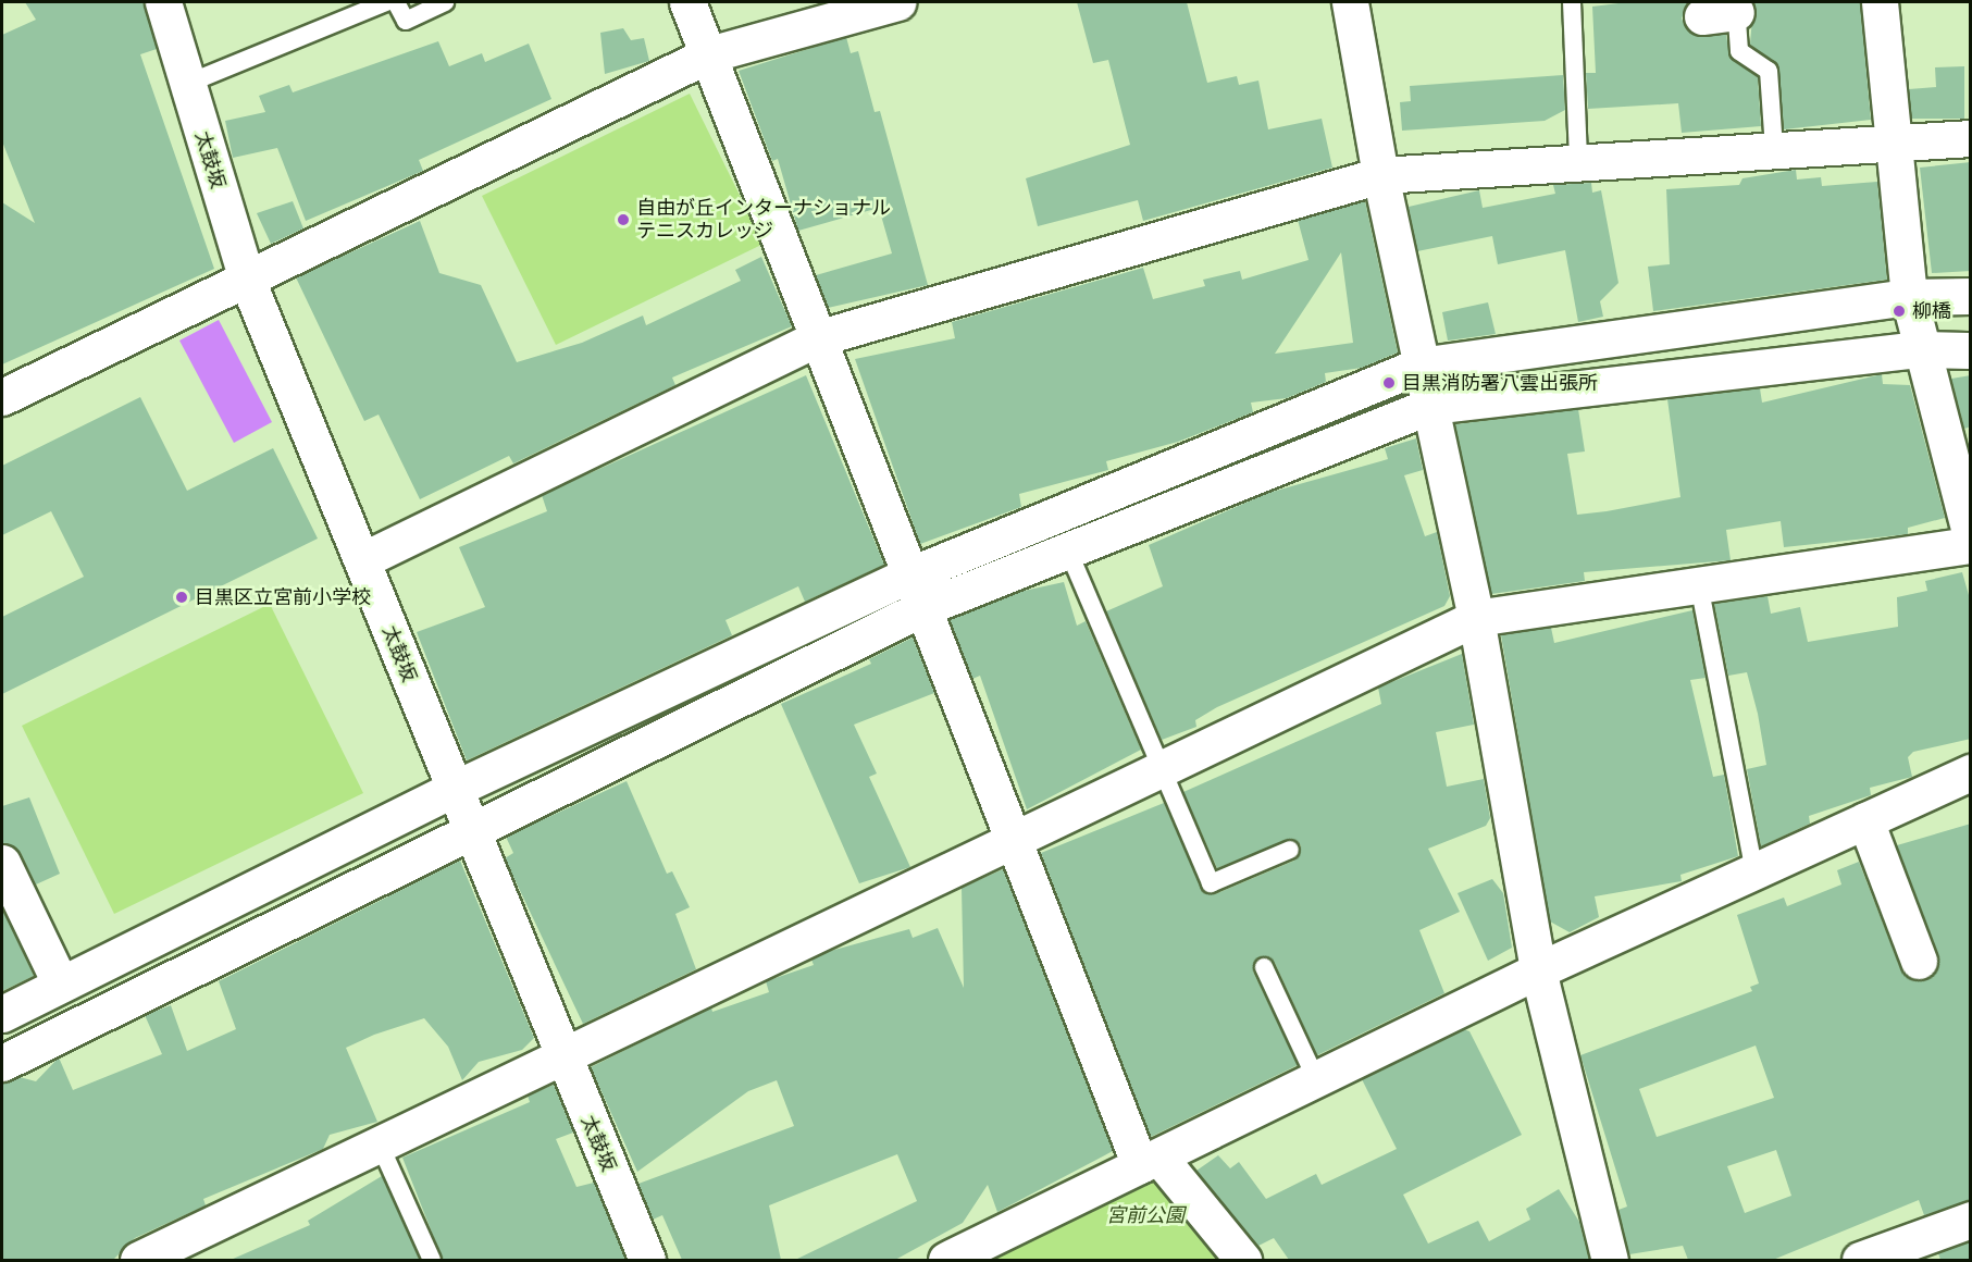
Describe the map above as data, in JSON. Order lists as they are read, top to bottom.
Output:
{
  "streets": {
    "street": ["太鼓坂"]
  },
  "parks": ["宮前公園"],
  "places": [
    "自由が丘インターナショナル テニスカレッジ",
    "柳橋",
    "目黒消防署八雲出張所",
    "目黒区立宮前小学校"
  ]
}
